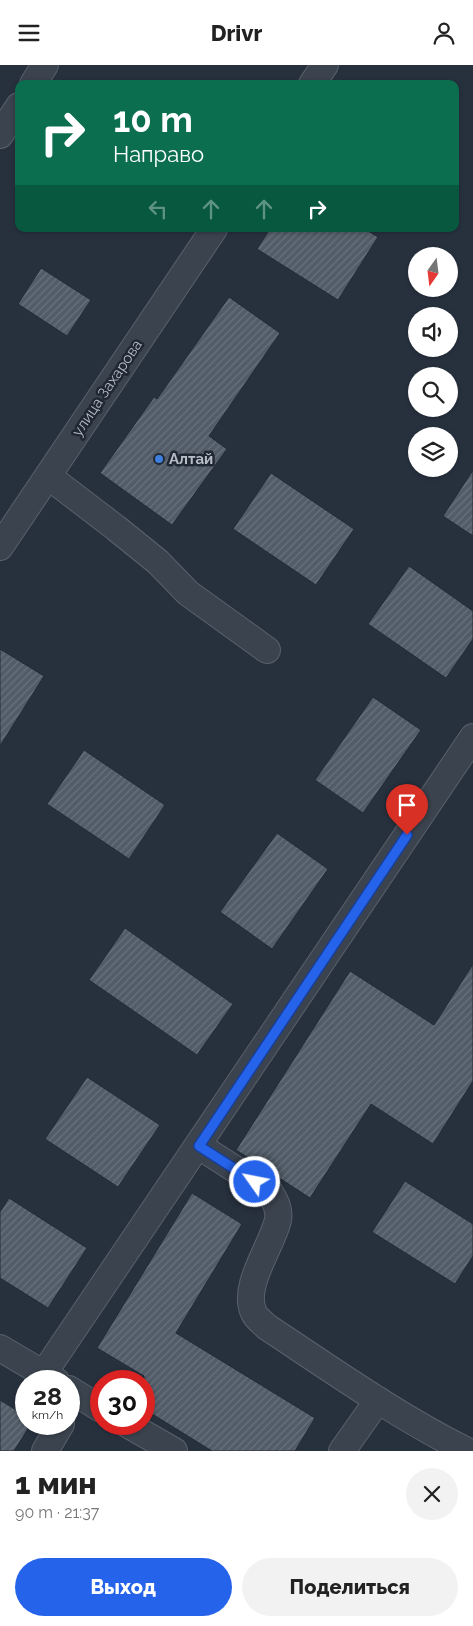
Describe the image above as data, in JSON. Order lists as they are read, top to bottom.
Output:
{
  "streets": {
    "street": ["улица Захарова"]
  },
  "places": ["Алтай"],
  "north": "bottom",
  "page": {
    "header": "Drivr",
    "turn": ["10 m", "Направо"],
    "speed": "28 km/h",
    "limit": "30",
    "heading": ["1 мин", "90 m · 21:37"],
    "buttons": ["Выход", "Поделиться"]
  }
}
